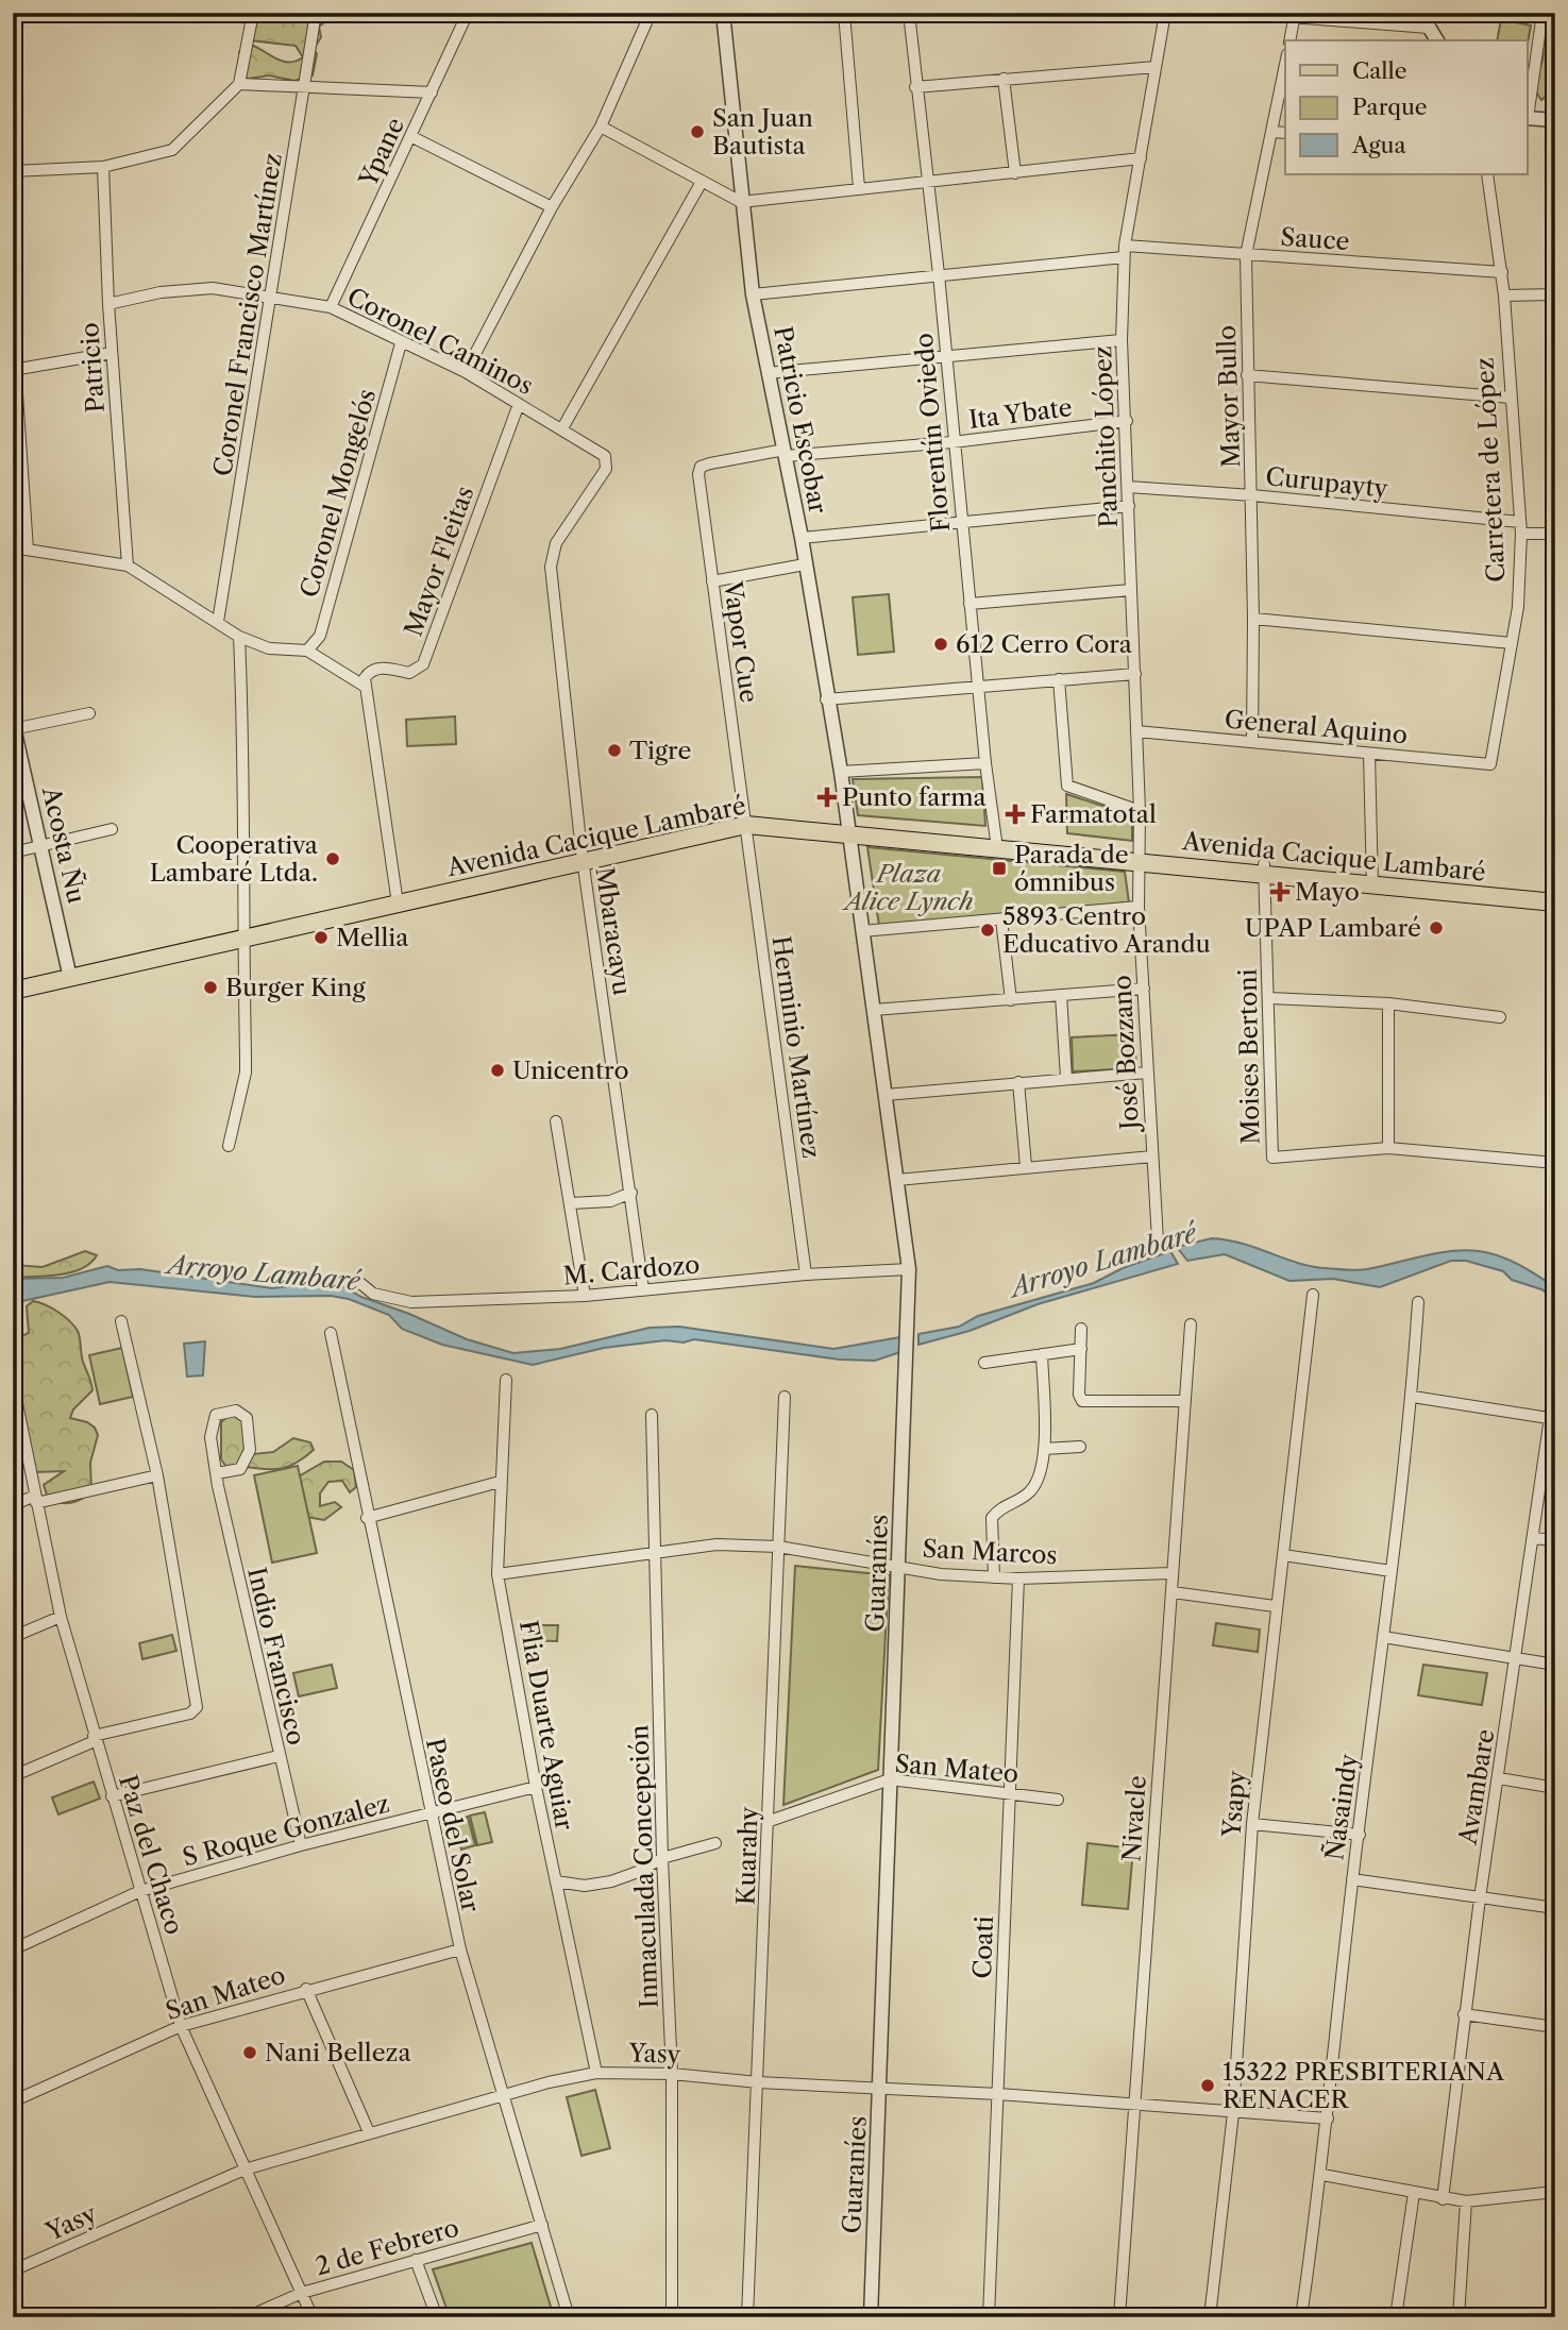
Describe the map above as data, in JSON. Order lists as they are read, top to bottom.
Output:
{
  "streets": {
    "main road": ["Avenida Cacique Lambaré"],
    "street": [
      "Ypane",
      "Sauce",
      "Coronel Francisco Martínez",
      "Coronel Caminos",
      "Patricio",
      "Mayor Bullo",
      "Ita Ybate",
      "Patricio Escobar",
      "Florentín Oviedo",
      "Panchito López",
      "Carretera de López",
      "Curupayty",
      "Coronel Mongelós",
      "Mayor Fleitas",
      "Vapor Cue",
      "General Aquino",
      "Acosta Ñu",
      "Mbaracayu",
      "Herminio Martínez",
      "José Bozzano",
      "Moises Bertoni",
      "M. Cardozo",
      "San Marcos",
      "Guaraníes",
      "Indio Francisco",
      "Flia Duarte Aguiar",
      "San Mateo",
      "Avambare",
      "Ysapy",
      "Ñasaindy",
      "Nivacle",
      "Paseo del Solar",
      "S Roque Gonzalez",
      "Paz del Chaco",
      "Kuarahy",
      "Inmaculada Concepción",
      "Coati",
      "Yasy",
      "2 de Febrero"
    ]
  },
  "crossings": [
    ["Ypane", "Coronel Caminos"],
    ["Sauce", "Mayor Bullo"],
    ["Sauce", "Patricio Escobar"],
    ["Sauce", "Florentín Oviedo"],
    ["Sauce", "Panchito López"],
    ["Sauce", "Carretera de López"],
    ["Coronel Francisco Martínez", "Coronel Caminos"],
    ["Coronel Caminos", "Patricio"],
    ["Coronel Caminos", "Coronel Mongelós"],
    ["Coronel Caminos", "Mayor Fleitas"],
    ["Coronel Caminos", "Mbaracayu"],
    ["Mayor Bullo", "Curupayty"],
    ["Mayor Bullo", "General Aquino"],
    ["Ita Ybate", "Patricio Escobar"],
    ["Ita Ybate", "Florentín Oviedo"],
    ["Ita Ybate", "Panchito López"],
    ["Ita Ybate", "Vapor Cue"],
    ["Patricio Escobar", "Avenida Cacique Lambaré"],
    ["Patricio Escobar", "Guaraníes"],
    ["Florentín Oviedo", "Avenida Cacique Lambaré"],
    ["Panchito López", "Curupayty"],
    ["Panchito López", "General Aquino"],
    ["Panchito López", "Avenida Cacique Lambaré"],
    ["Panchito López", "José Bozzano"],
    ["Carretera de López", "Curupayty"],
    ["Carretera de López", "General Aquino"],
    ["Vapor Cue", "Avenida Cacique Lambaré"],
    ["Vapor Cue", "Herminio Martínez"],
    ["Avenida Cacique Lambaré", "Acosta Ñu"],
    ["Avenida Cacique Lambaré", "Mbaracayu"],
    ["Avenida Cacique Lambaré", "Herminio Martínez"],
    ["Avenida Cacique Lambaré", "José Bozzano"],
    ["Avenida Cacique Lambaré", "Moises Bertoni"],
    ["Avenida Cacique Lambaré", "Guaraníes"],
    ["Mbaracayu", "M. Cardozo"],
    ["Herminio Martínez", "M. Cardozo"],
    ["M. Cardozo", "Guaraníes"],
    ["San Marcos", "Guaraníes"],
    ["San Marcos", "Flia Duarte Aguiar"],
    ["San Marcos", "Nivacle"],
    ["San Marcos", "Kuarahy"],
    ["San Marcos", "Inmaculada Concepción"],
    ["San Marcos", "Coati"],
    ["Guaraníes", "San Mateo"],
    ["Guaraníes", "Yasy"],
    ["Indio Francisco", "S Roque Gonzalez"],
    ["Flia Duarte Aguiar", "S Roque Gonzalez"],
    ["Flia Duarte Aguiar", "Yasy"],
    ["San Mateo", "Paseo del Solar"],
    ["San Mateo", "Paz del Chaco"],
    ["San Mateo", "Kuarahy"],
    ["San Mateo", "Coati"],
    ["Ysapy", "Yasy"],
    ["Ñasaindy", "Yasy"],
    ["Nivacle", "Yasy"],
    ["Paseo del Solar", "S Roque Gonzalez"],
    ["Paseo del Solar", "Yasy"],
    ["Paseo del Solar", "2 de Febrero"],
    ["S Roque Gonzalez", "Paz del Chaco"],
    ["Paz del Chaco", "Yasy"],
    ["Paz del Chaco", "2 de Febrero"],
    ["Kuarahy", "Yasy"],
    ["Inmaculada Concepción", "Yasy"],
    ["Coati", "Yasy"]
  ],
  "water": ["Arroyo Lambaré"],
  "parks": ["Plaza Alice Lynch"],
  "places": {
    "other": [
      "San Juan Bautista",
      "612 Cerro Cora",
      "Tigre",
      "Cooperativa Lambaré Ltda.",
      "UPAP Lambaré",
      "5893 Centro Educativo Arandu",
      "Mellia",
      "Burger King",
      "Unicentro",
      "Nani Belleza",
      "15322 PRESBITERIANA RENACER"
    ],
    "health": ["Punto farma", "Farmatotal", "Mayo"],
    "transit": ["Parada de ómnibus"]
  },
  "legend": ["Calle", "Parque", "Agua"]
}
